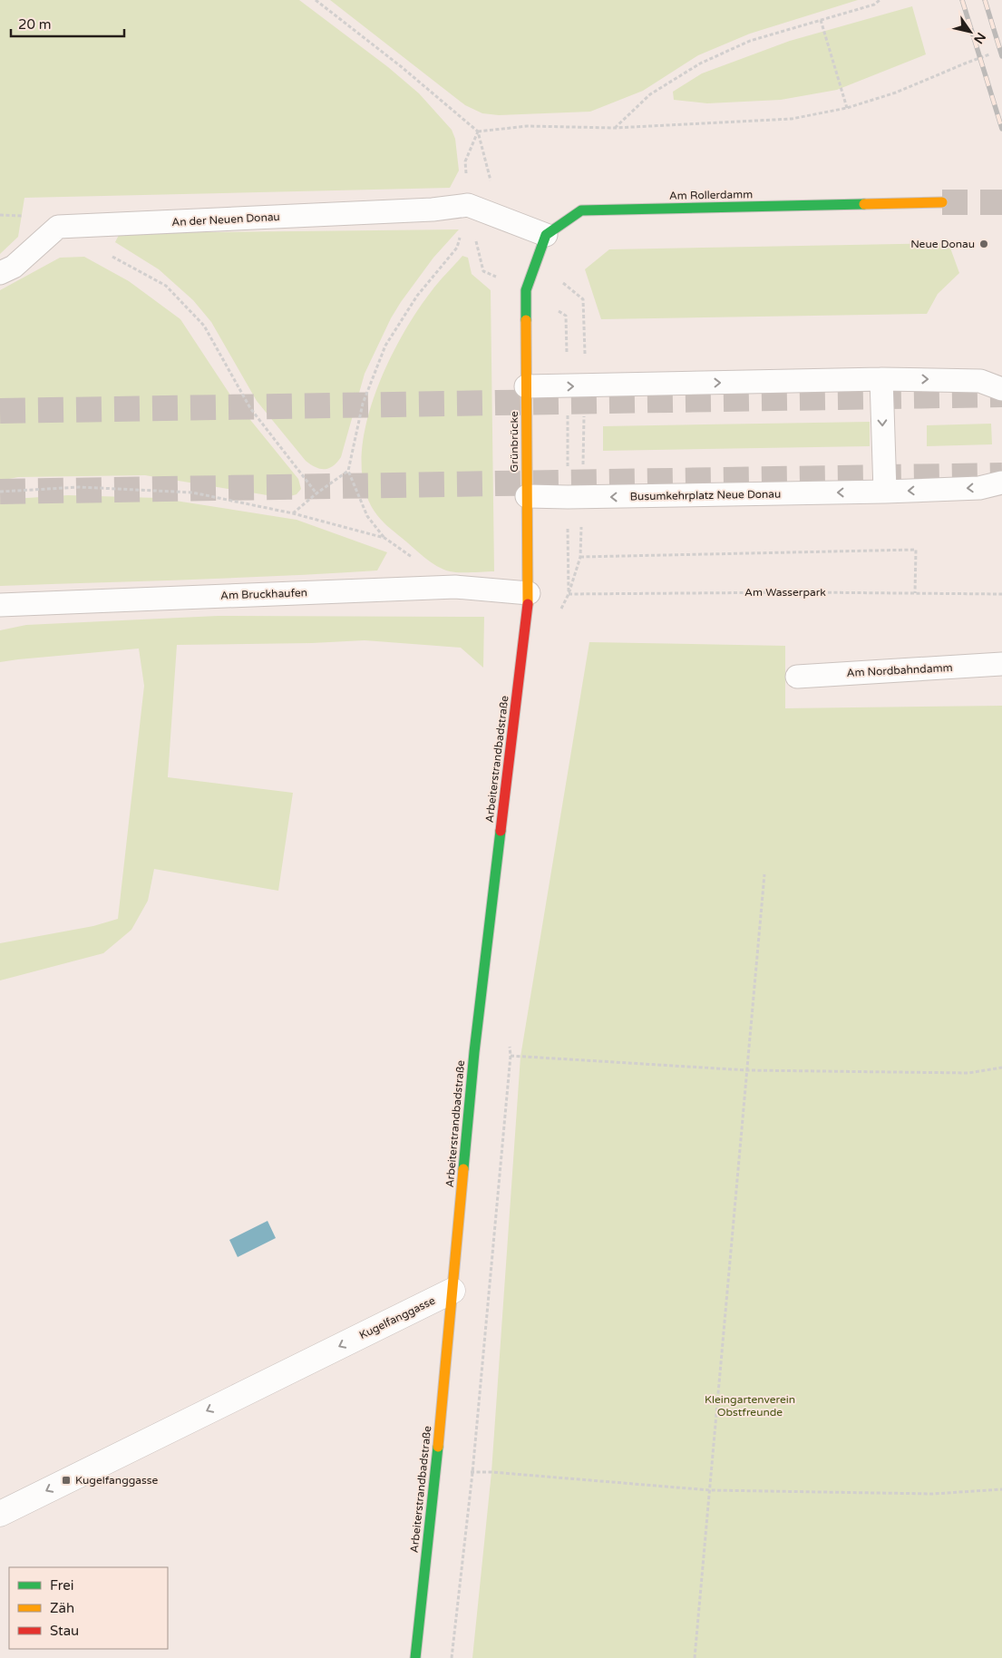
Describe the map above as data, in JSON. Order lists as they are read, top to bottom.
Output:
{
  "streets": {
    "street": [
      "Am Rollerdamm",
      "Grünbrücke",
      "Arbeiterstrandbadstraße",
      "Kugelfanggasse"
    ],
    "lane": [
      "An der Neuen Donau",
      "Busumkehrplatz Neue Donau",
      "Am Bruckhaufen",
      "Am Nordbahndamm"
    ],
    "path": ["Am Wasserpark"]
  },
  "crossings": [
    ["Grünbrücke", "Busumkehrplatz Neue Donau"],
    ["Grünbrücke", "Am Bruckhaufen"],
    ["Grünbrücke", "Arbeiterstrandbadstraße"],
    ["Am Bruckhaufen", "Arbeiterstrandbadstraße"],
    ["Arbeiterstrandbadstraße", "Kugelfanggasse"]
  ],
  "one_way": ["Kugelfanggasse"],
  "parks": ["Kleingartenverein Obstfreunde"],
  "places": {
    "other": ["Neue Donau"],
    "transit": ["Kugelfanggasse"]
  },
  "legend": ["Frei", "Zäh", "Stau"],
  "scale_bar": "20 m",
  "north": "bottom right"
}
